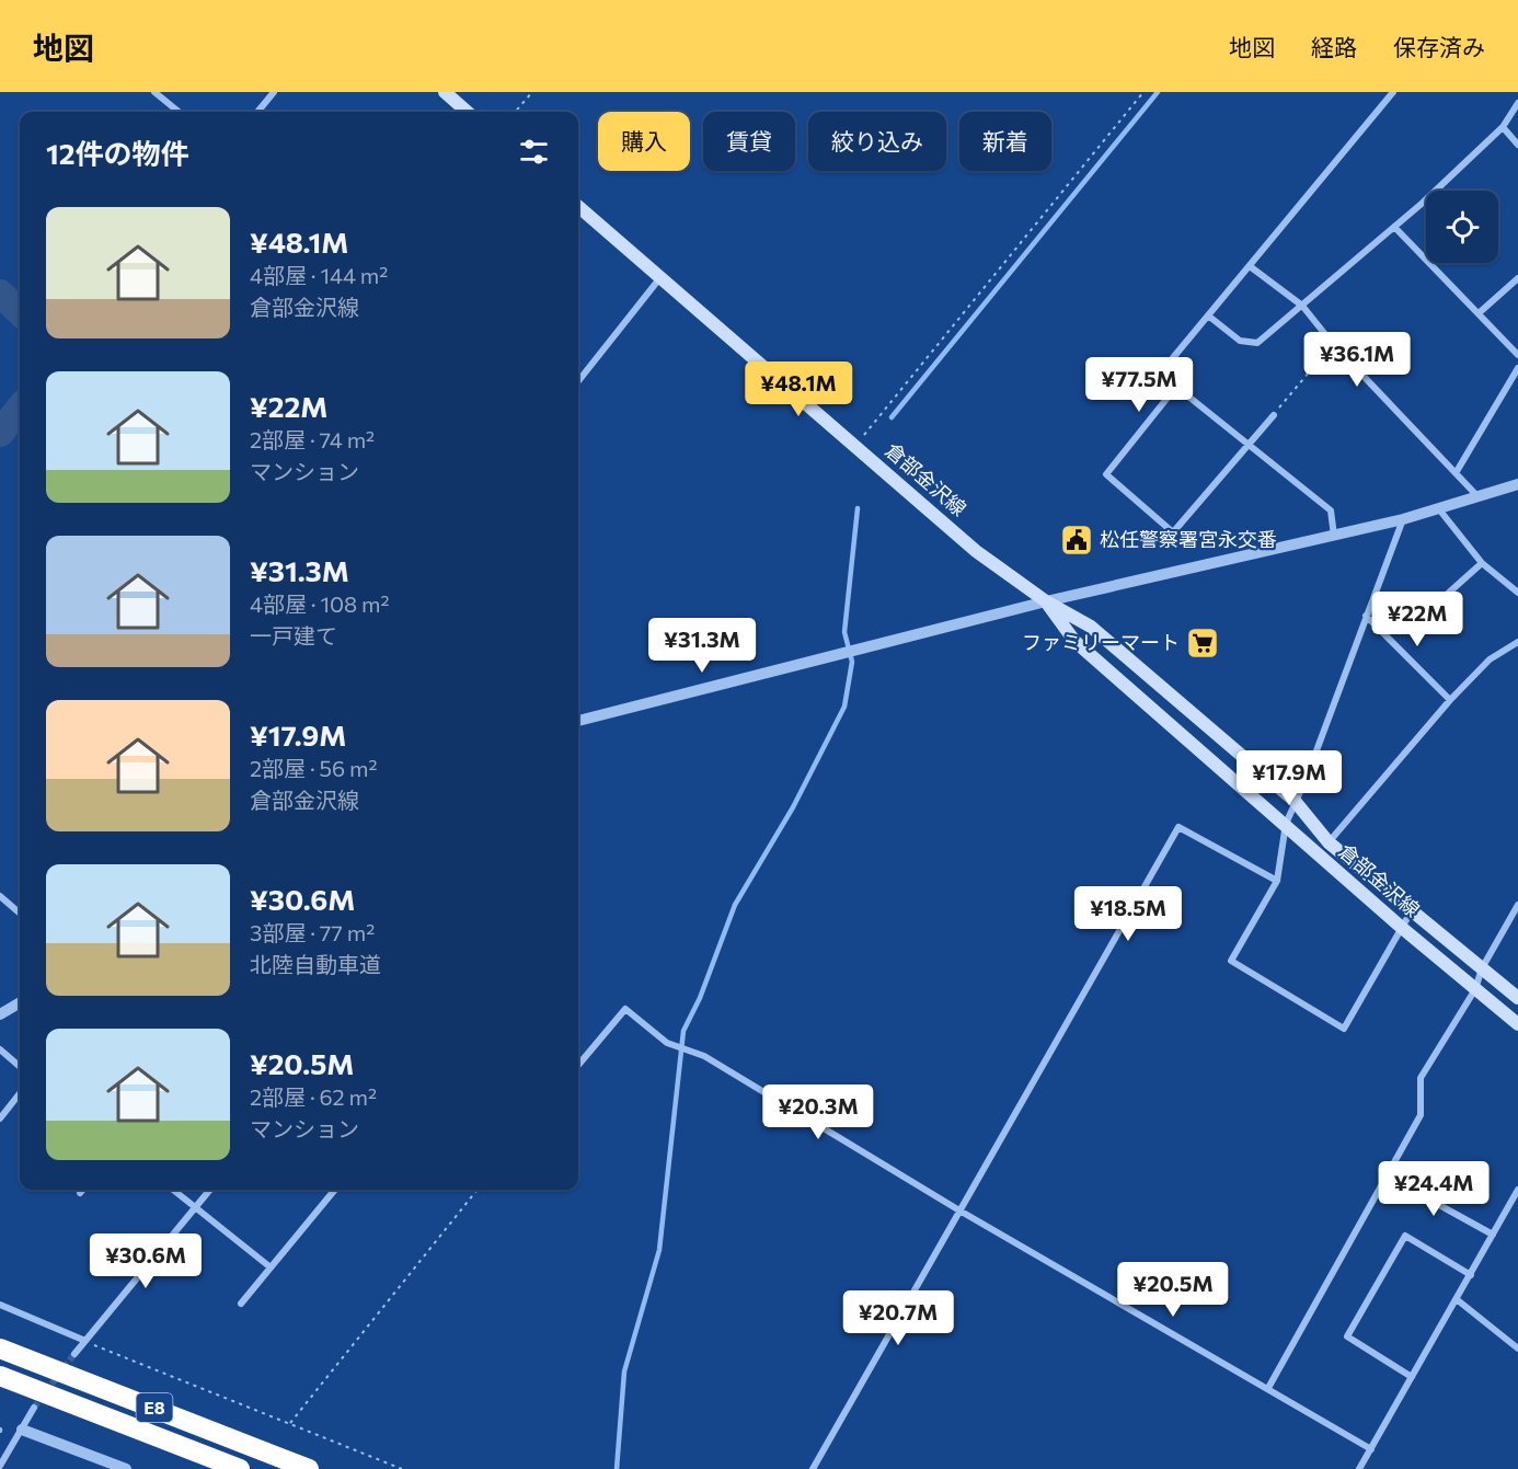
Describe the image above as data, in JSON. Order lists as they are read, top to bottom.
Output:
{
  "streets": {
    "highway": ["E8"],
    "main road": ["倉部金沢線"]
  },
  "places": {
    "public building": ["松任警察署宮永交番"],
    "supermarket": ["ファミリーマート"]
  },
  "page": {
    "header": "地図",
    "nav": ["地図", "経路", "保存済み"],
    "chip": [
      "購入",
      "賃貸",
      "絞り込み",
      "新着"
    ],
    "heading": "12件の物件",
    "list": [
      {
        "name": "¥48.1M",
        "note": "4部屋 · 144 m² · 倉部金沢線"
      },
      {
        "name": "¥22M",
        "note": "2部屋 · 74 m² · マンション"
      },
      {
        "name": "¥31.3M",
        "note": "4部屋 · 108 m² · 一戸建て"
      },
      {
        "name": "¥17.9M",
        "note": "2部屋 · 56 m² · 倉部金沢線"
      },
      {
        "name": "¥30.6M",
        "note": "3部屋 · 77 m² · 北陸自動車道"
      },
      {
        "name": "¥20.5M",
        "note": "2部屋 · 62 m² · マンション"
      }
    ],
    "price": [
      "¥36.1M",
      "¥77.5M",
      "¥48.1M",
      "¥22M",
      "¥31.3M",
      "¥17.9M",
      "¥18.5M",
      "¥20.3M",
      "¥24.4M",
      "¥30.6M",
      "¥20.5M",
      "¥20.7M"
    ]
  }
}
